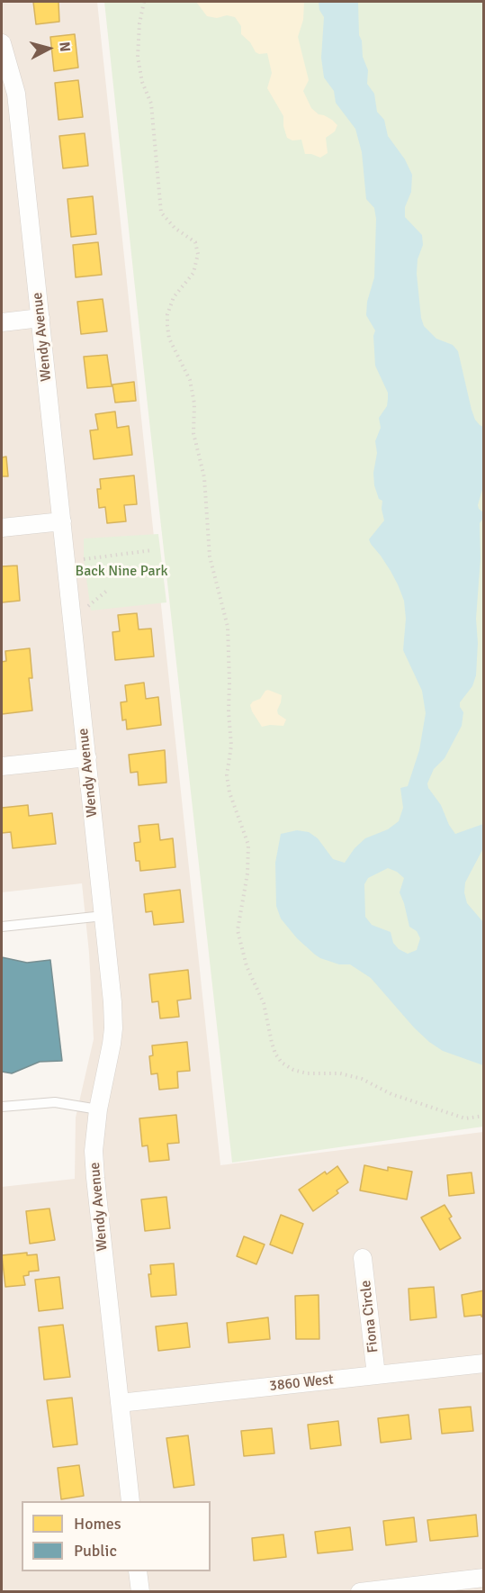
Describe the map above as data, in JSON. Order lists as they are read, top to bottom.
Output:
{
  "streets": {
    "street": ["Wendy Avenue", "Fiona Circle", "3860 West"]
  },
  "crossings": [
    ["Wendy Avenue", "3860 West"],
    ["Fiona Circle", "3860 West"]
  ],
  "parks": ["Back Nine Park"],
  "legend": ["Homes", "Public"],
  "north": "right"
}
